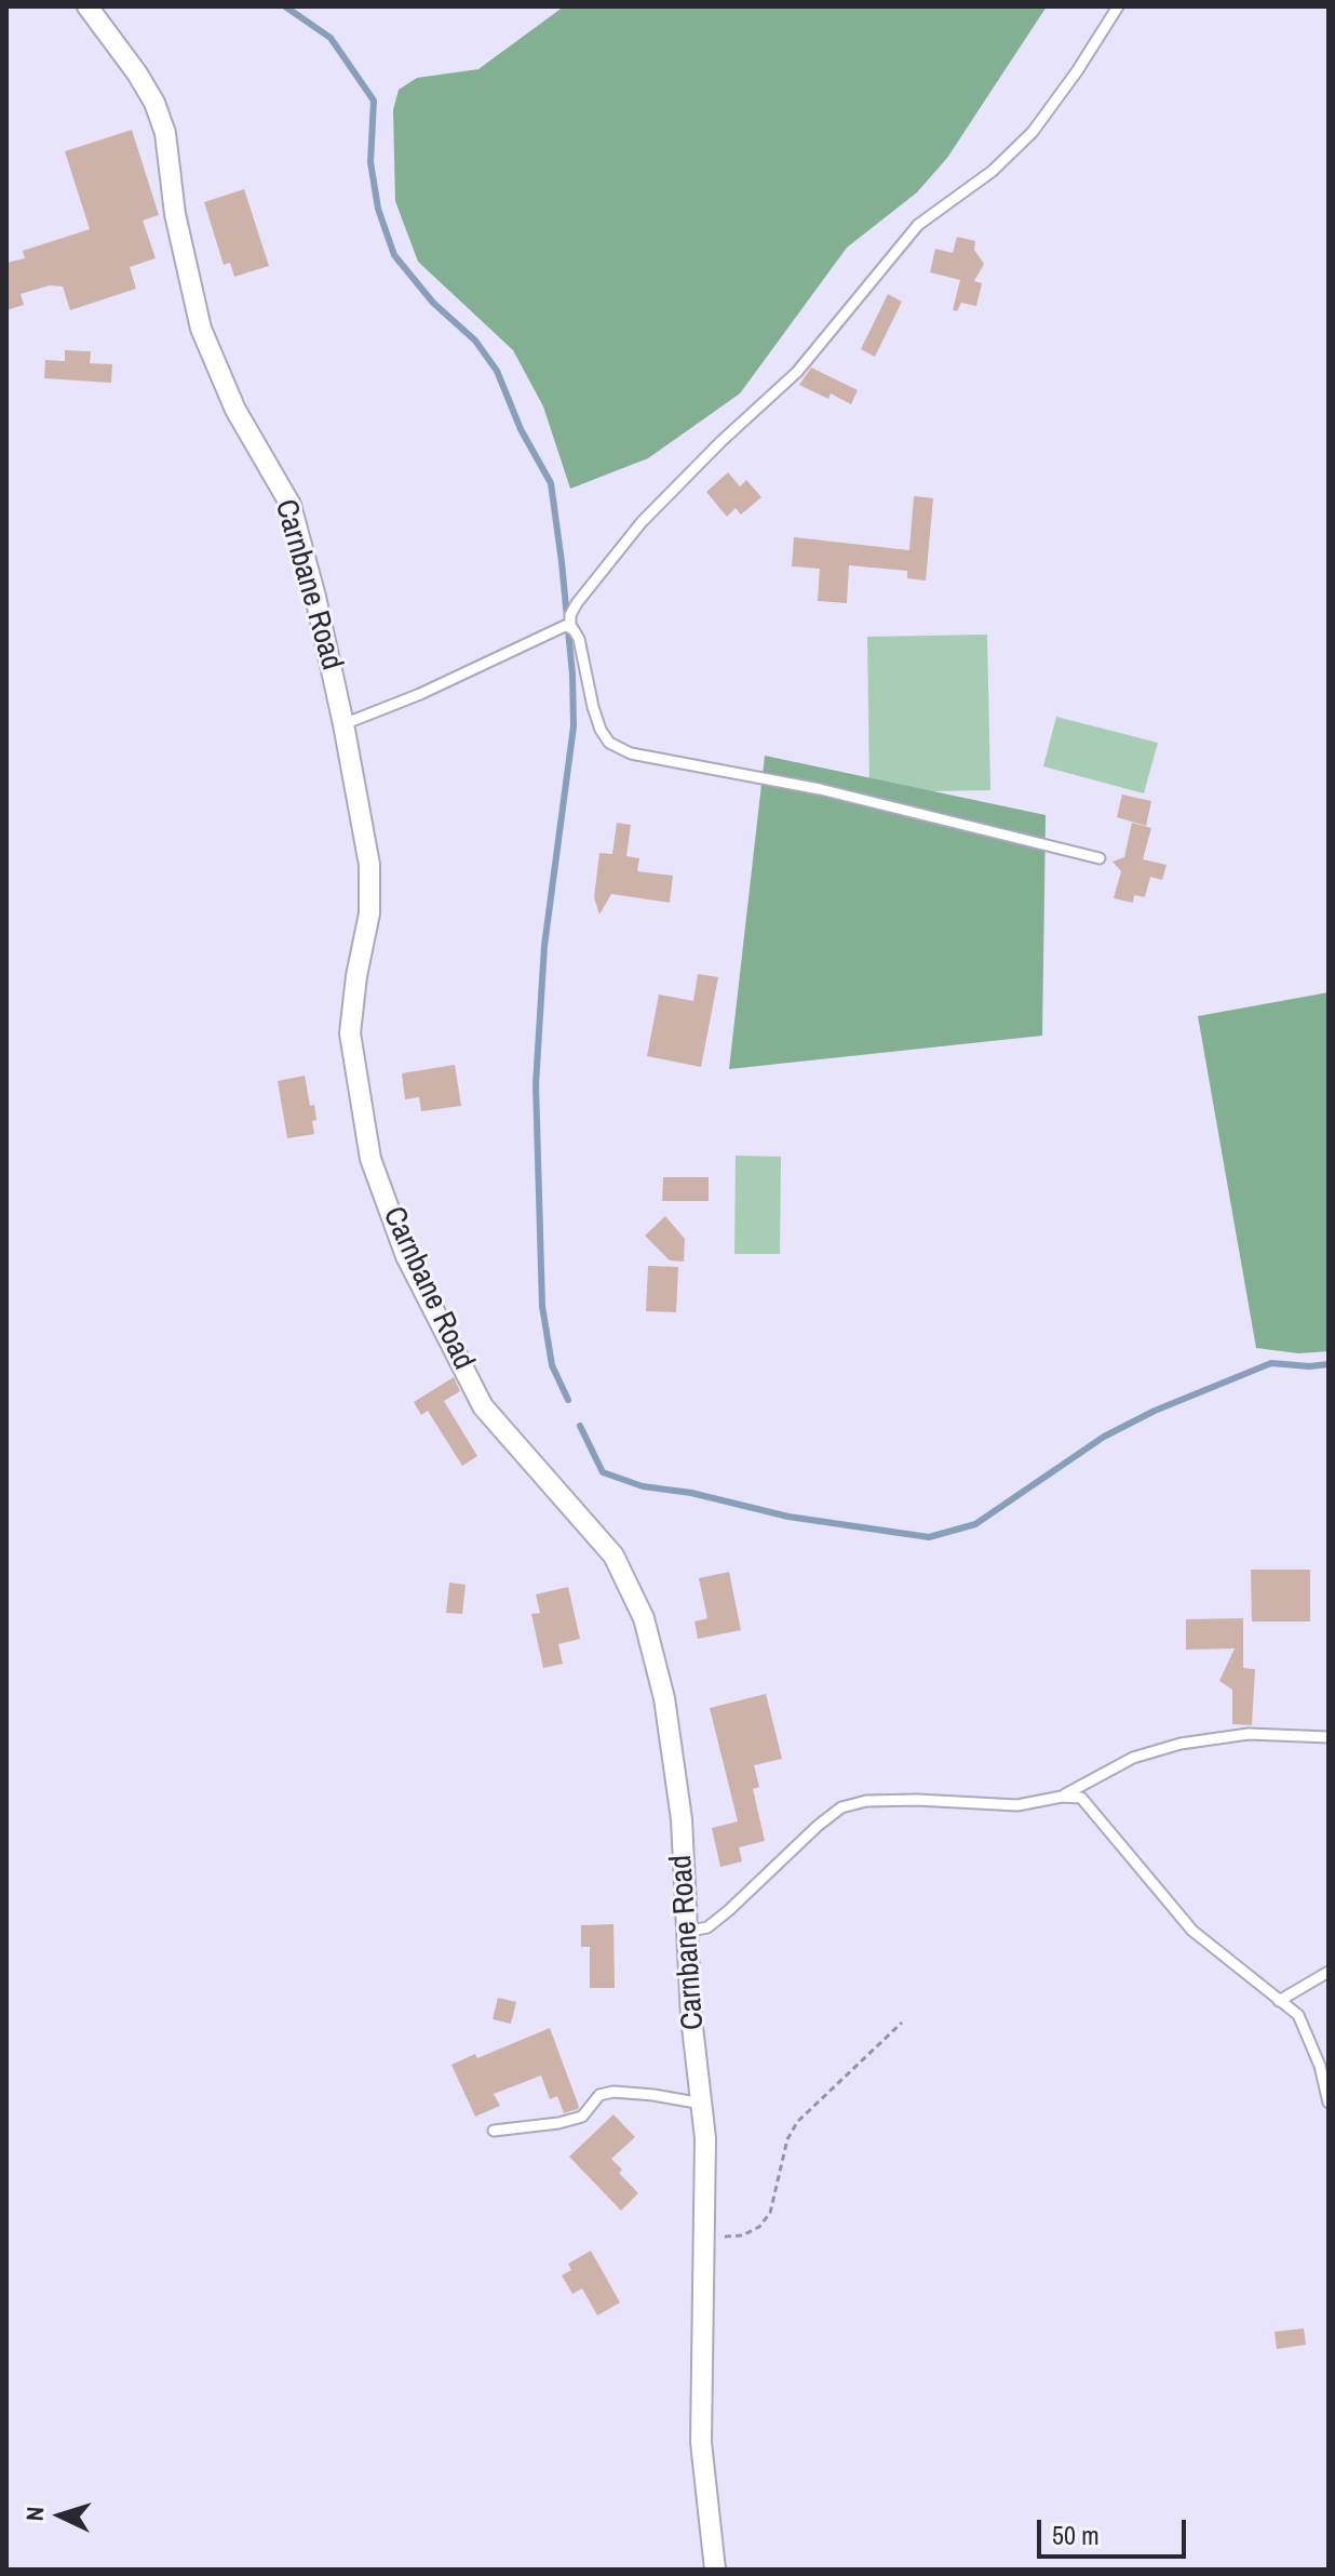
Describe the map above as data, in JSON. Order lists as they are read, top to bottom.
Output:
{
  "streets": {
    "street": ["Carnbane Road"]
  },
  "scale_bar": "50 m",
  "north": "left"
}
